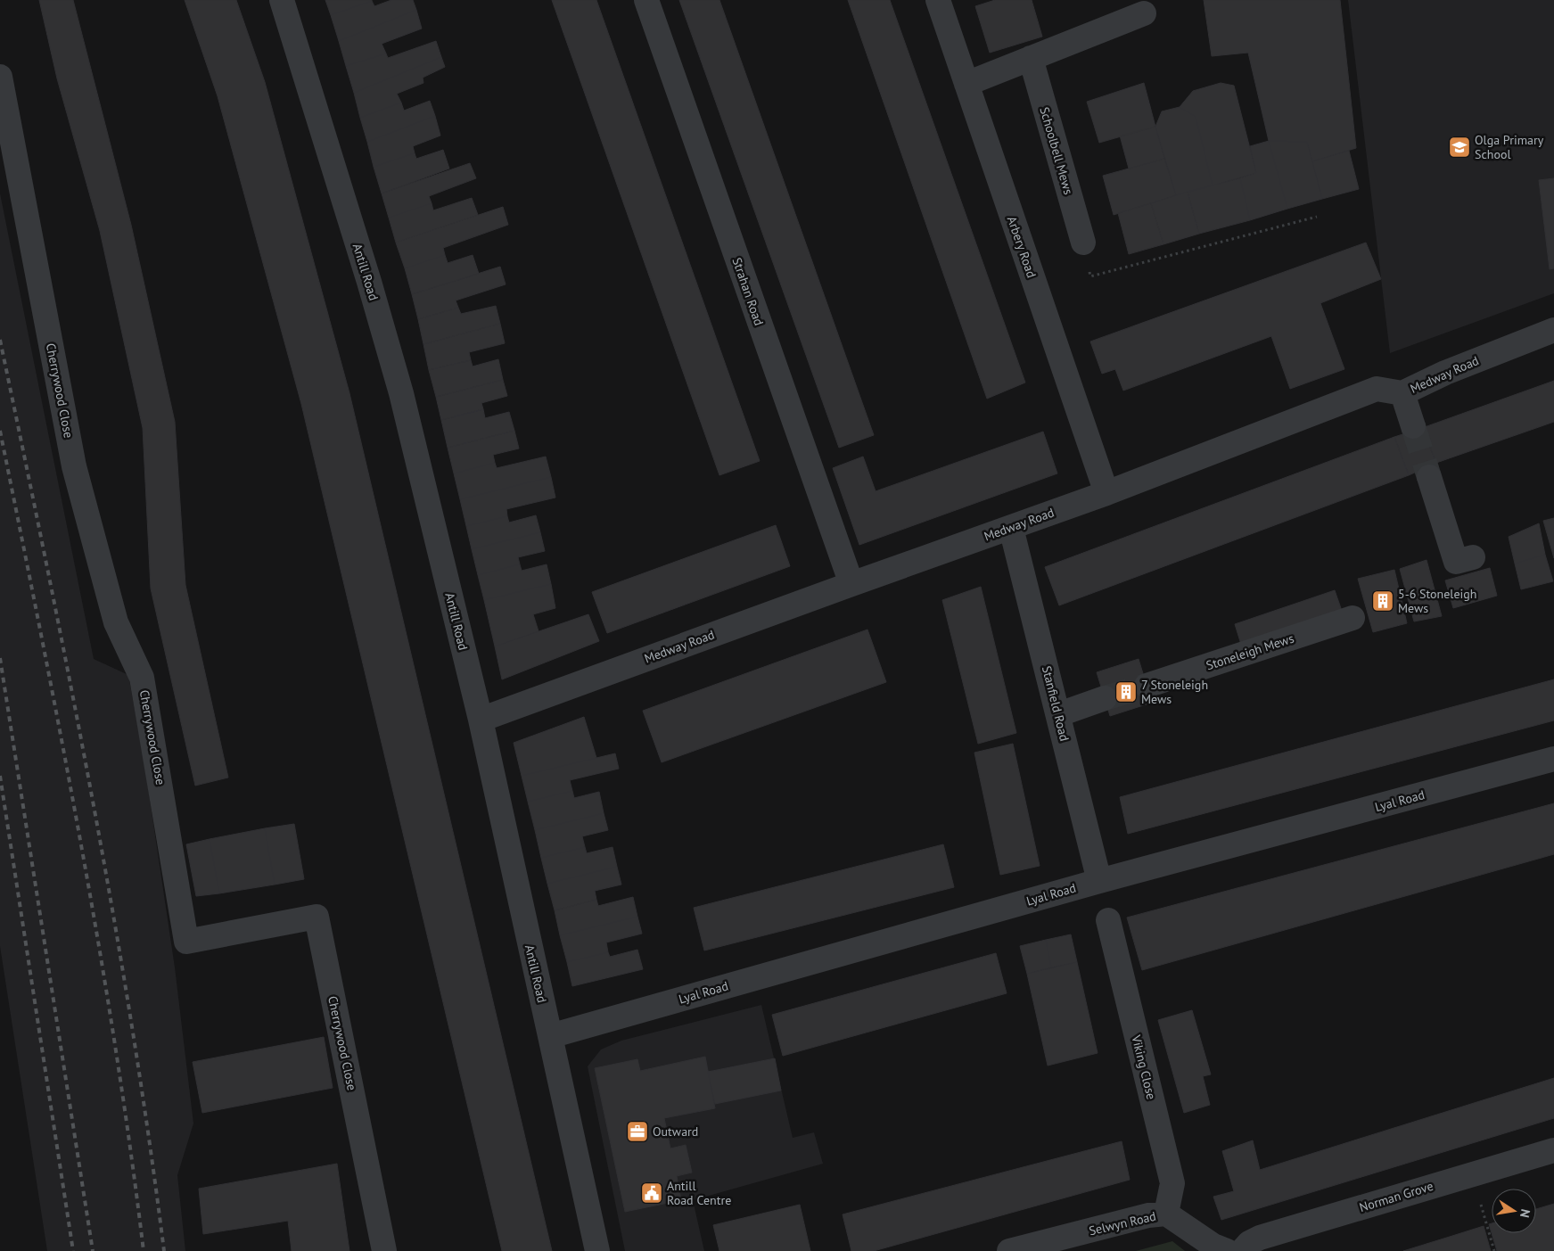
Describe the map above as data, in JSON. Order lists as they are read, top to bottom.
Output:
{
  "streets": {
    "street": [
      "Schoolbell Mews",
      "Arbery Road",
      "Antill Road",
      "Strahan Road",
      "Medway Road",
      "Cherrywood Close",
      "Stoneleigh Mews",
      "Stanfield Road",
      "Lyal Road",
      "Viking Close",
      "Norman Grove",
      "Selwyn Road"
    ]
  },
  "crossings": [
    ["Arbery Road", "Medway Road"],
    ["Antill Road", "Medway Road"],
    ["Antill Road", "Lyal Road"],
    ["Strahan Road", "Medway Road"],
    ["Medway Road", "Stanfield Road"],
    ["Stanfield Road", "Lyal Road"],
    ["Viking Close", "Selwyn Road"]
  ],
  "places": {
    "school or university": ["Olga Primary School"],
    "building": ["5-6 Stoneleigh Mews", "7 Stoneleigh Mews"],
    "office": ["Outward"],
    "public building": ["Antill Road Centre"]
  },
  "north": "right"
}
